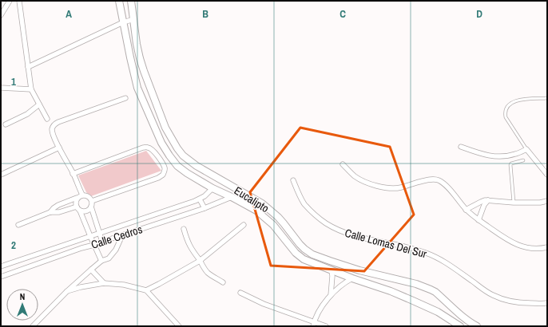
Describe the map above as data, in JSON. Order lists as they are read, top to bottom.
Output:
{
  "streets": {
    "street": ["Eucalipto", "Calle Cedros", "Calle Lomas Del Sur"]
  },
  "crossings": [
    ["Eucalipto", "Calle Cedros"]
  ],
  "north": "top",
  "grid": {
    "columns": [
      "A",
      "B",
      "C",
      "D"
    ],
    "rows": ["1", "2"]
  }
}
